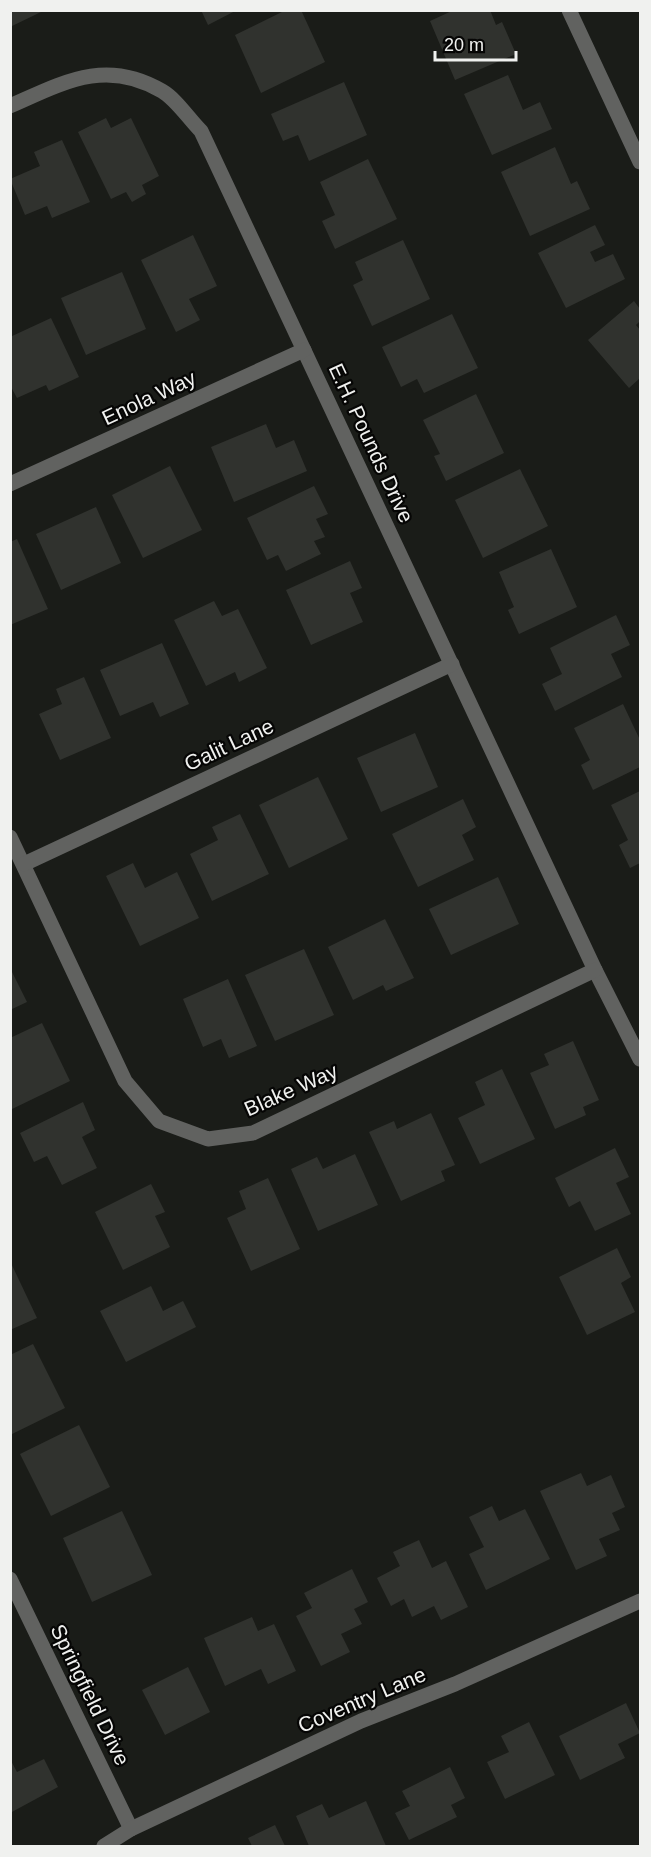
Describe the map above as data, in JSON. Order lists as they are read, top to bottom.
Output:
{
  "streets": {
    "street": [
      "Enola Way",
      "E.H. Pounds Drive",
      "Galit Lane",
      "Blake Way",
      "Springfield Drive",
      "Coventry Lane"
    ]
  },
  "crossings": [
    ["Enola Way", "E.H. Pounds Drive"],
    ["E.H. Pounds Drive", "Galit Lane"],
    ["E.H. Pounds Drive", "Blake Way"],
    ["Galit Lane", "Blake Way"],
    ["Springfield Drive", "Coventry Lane"]
  ],
  "scale_bar": "20 m"
}
